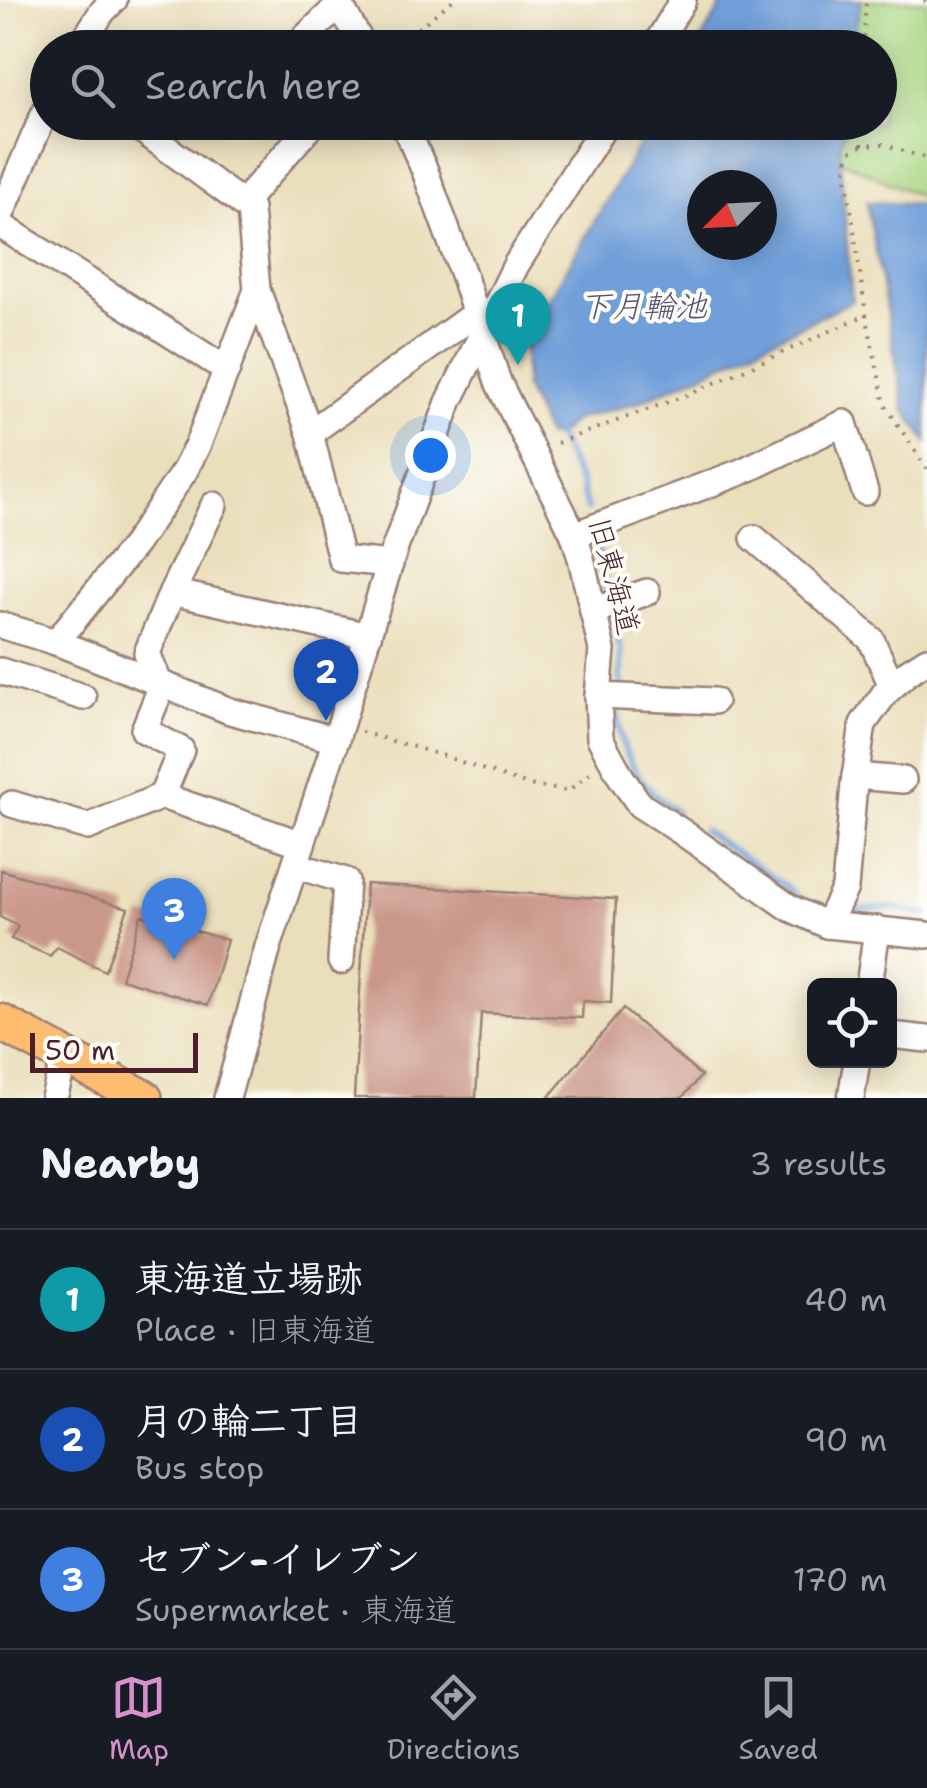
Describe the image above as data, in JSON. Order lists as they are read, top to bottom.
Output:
{
  "streets": {
    "street": ["旧東海道"]
  },
  "water": ["下月輪池"],
  "scale_bar": "50 m",
  "north": "bottom left",
  "page": {
    "search": "Search here",
    "pins": ["1", "2", "3"],
    "scale": "50 m",
    "heading": ["Nearby", "3 results"],
    "list": [
      {
        "mark": "1",
        "name": "東海道立場跡",
        "note": "Place · 旧東海道",
        "value": "40 m"
      },
      {
        "mark": "2",
        "name": "月の輪二丁目",
        "note": "Bus stop",
        "value": "90 m"
      },
      {
        "mark": "3",
        "name": "セブン-イレブン",
        "note": "Supermarket · 東海道",
        "value": "170 m"
      }
    ],
    "nav": ["Map", "Directions", "Saved"]
  }
}
